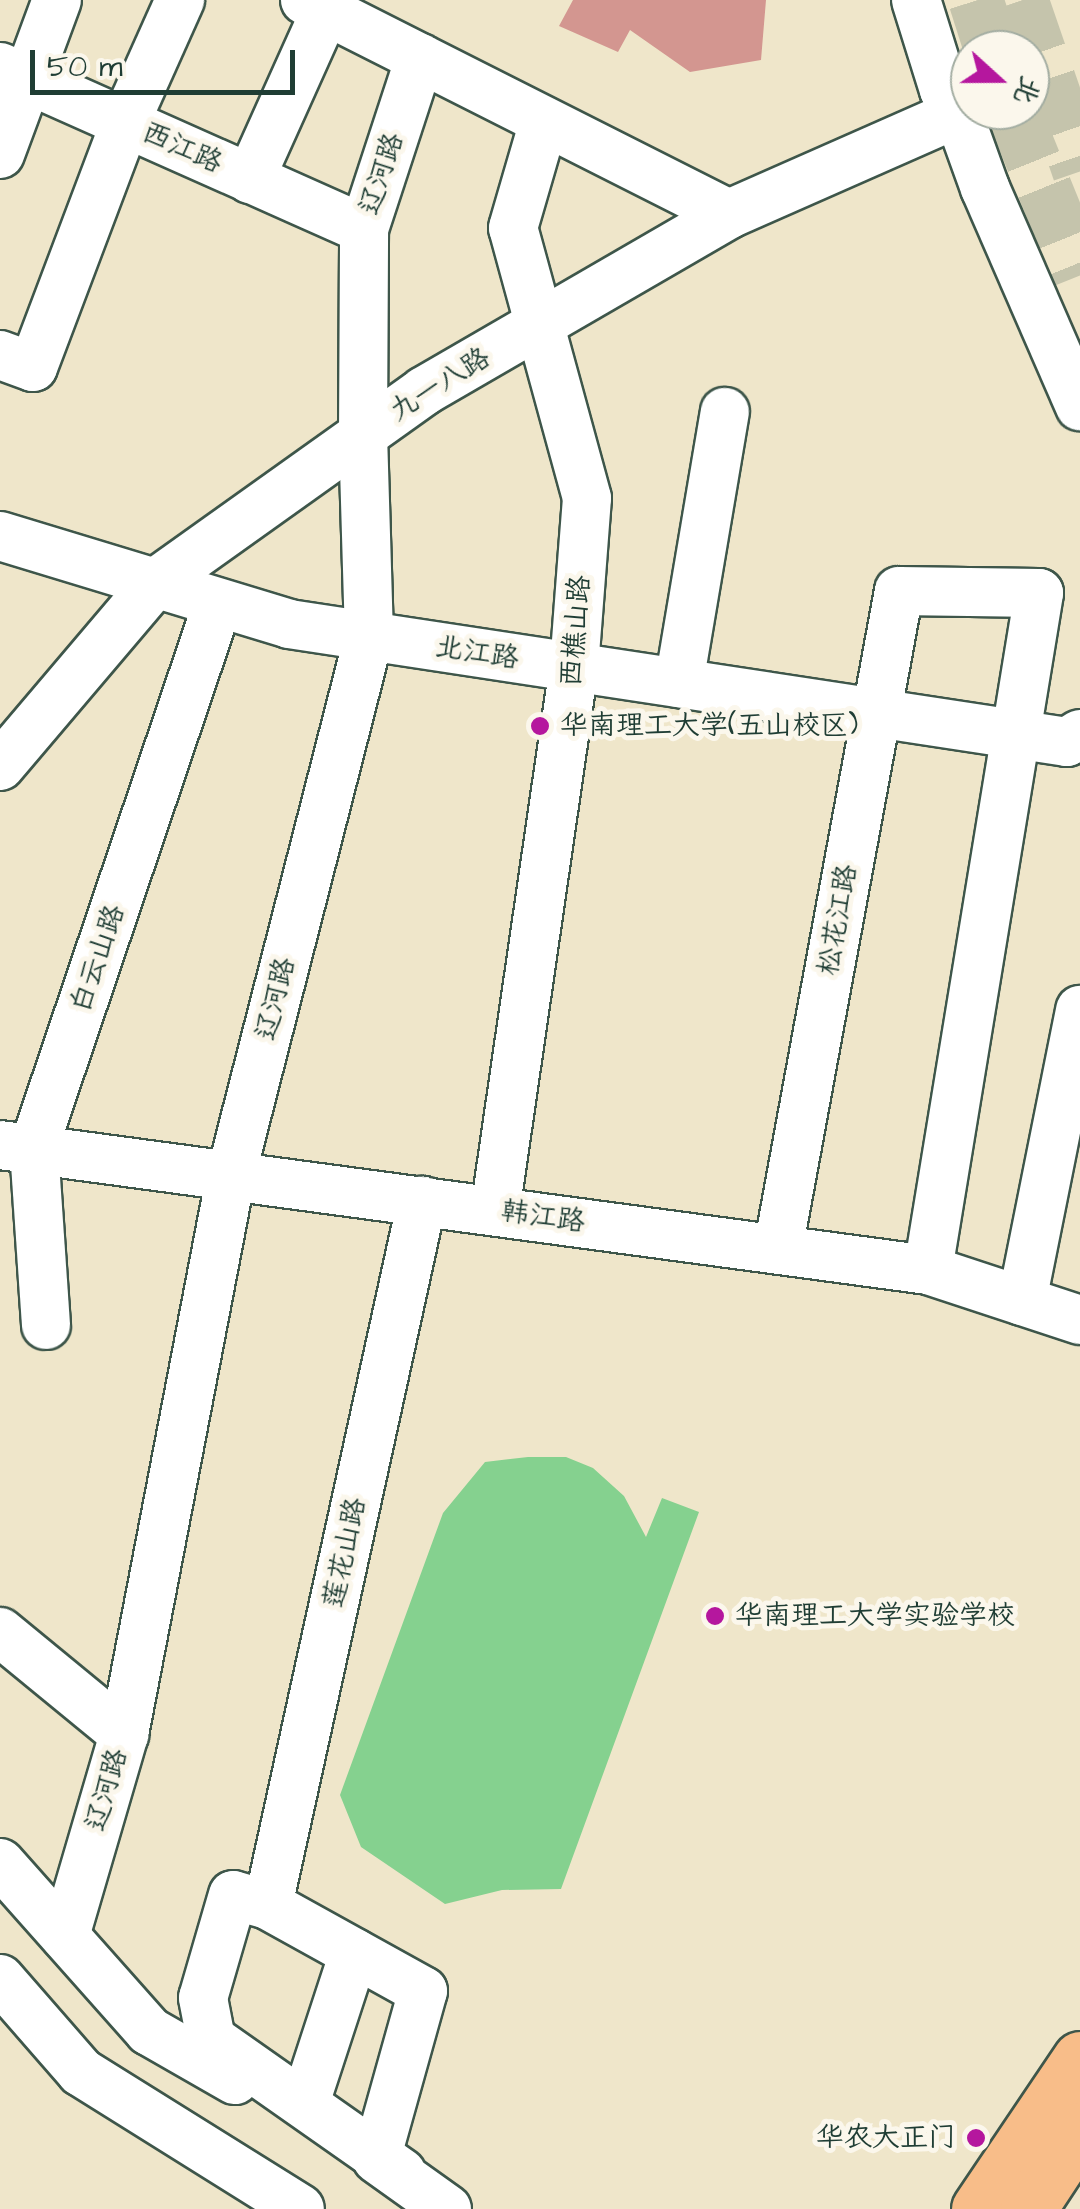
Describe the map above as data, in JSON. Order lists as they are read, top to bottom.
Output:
{
  "streets": {
    "street": [
      "西江路",
      "辽河路",
      "九一八路",
      "西樵山路",
      "北江路",
      "松花江路",
      "白云山路",
      "韩江路",
      "莲花山路"
    ]
  },
  "crossings": [
    ["西江路", "辽河路"],
    ["辽河路", "九一八路"],
    ["辽河路", "北江路"],
    ["辽河路", "韩江路"],
    ["九一八路", "西樵山路"],
    ["九一八路", "北江路"],
    ["西樵山路", "北江路"],
    ["西樵山路", "韩江路"],
    ["北江路", "松花江路"],
    ["北江路", "白云山路"],
    ["松花江路", "韩江路"],
    ["白云山路", "韩江路"],
    ["韩江路", "莲花山路"]
  ],
  "places": ["华南理工大学(五山校区)", "华南理工大学实验学校", "华农大正门"],
  "scale_bar": "50 m",
  "north": "right"
}
